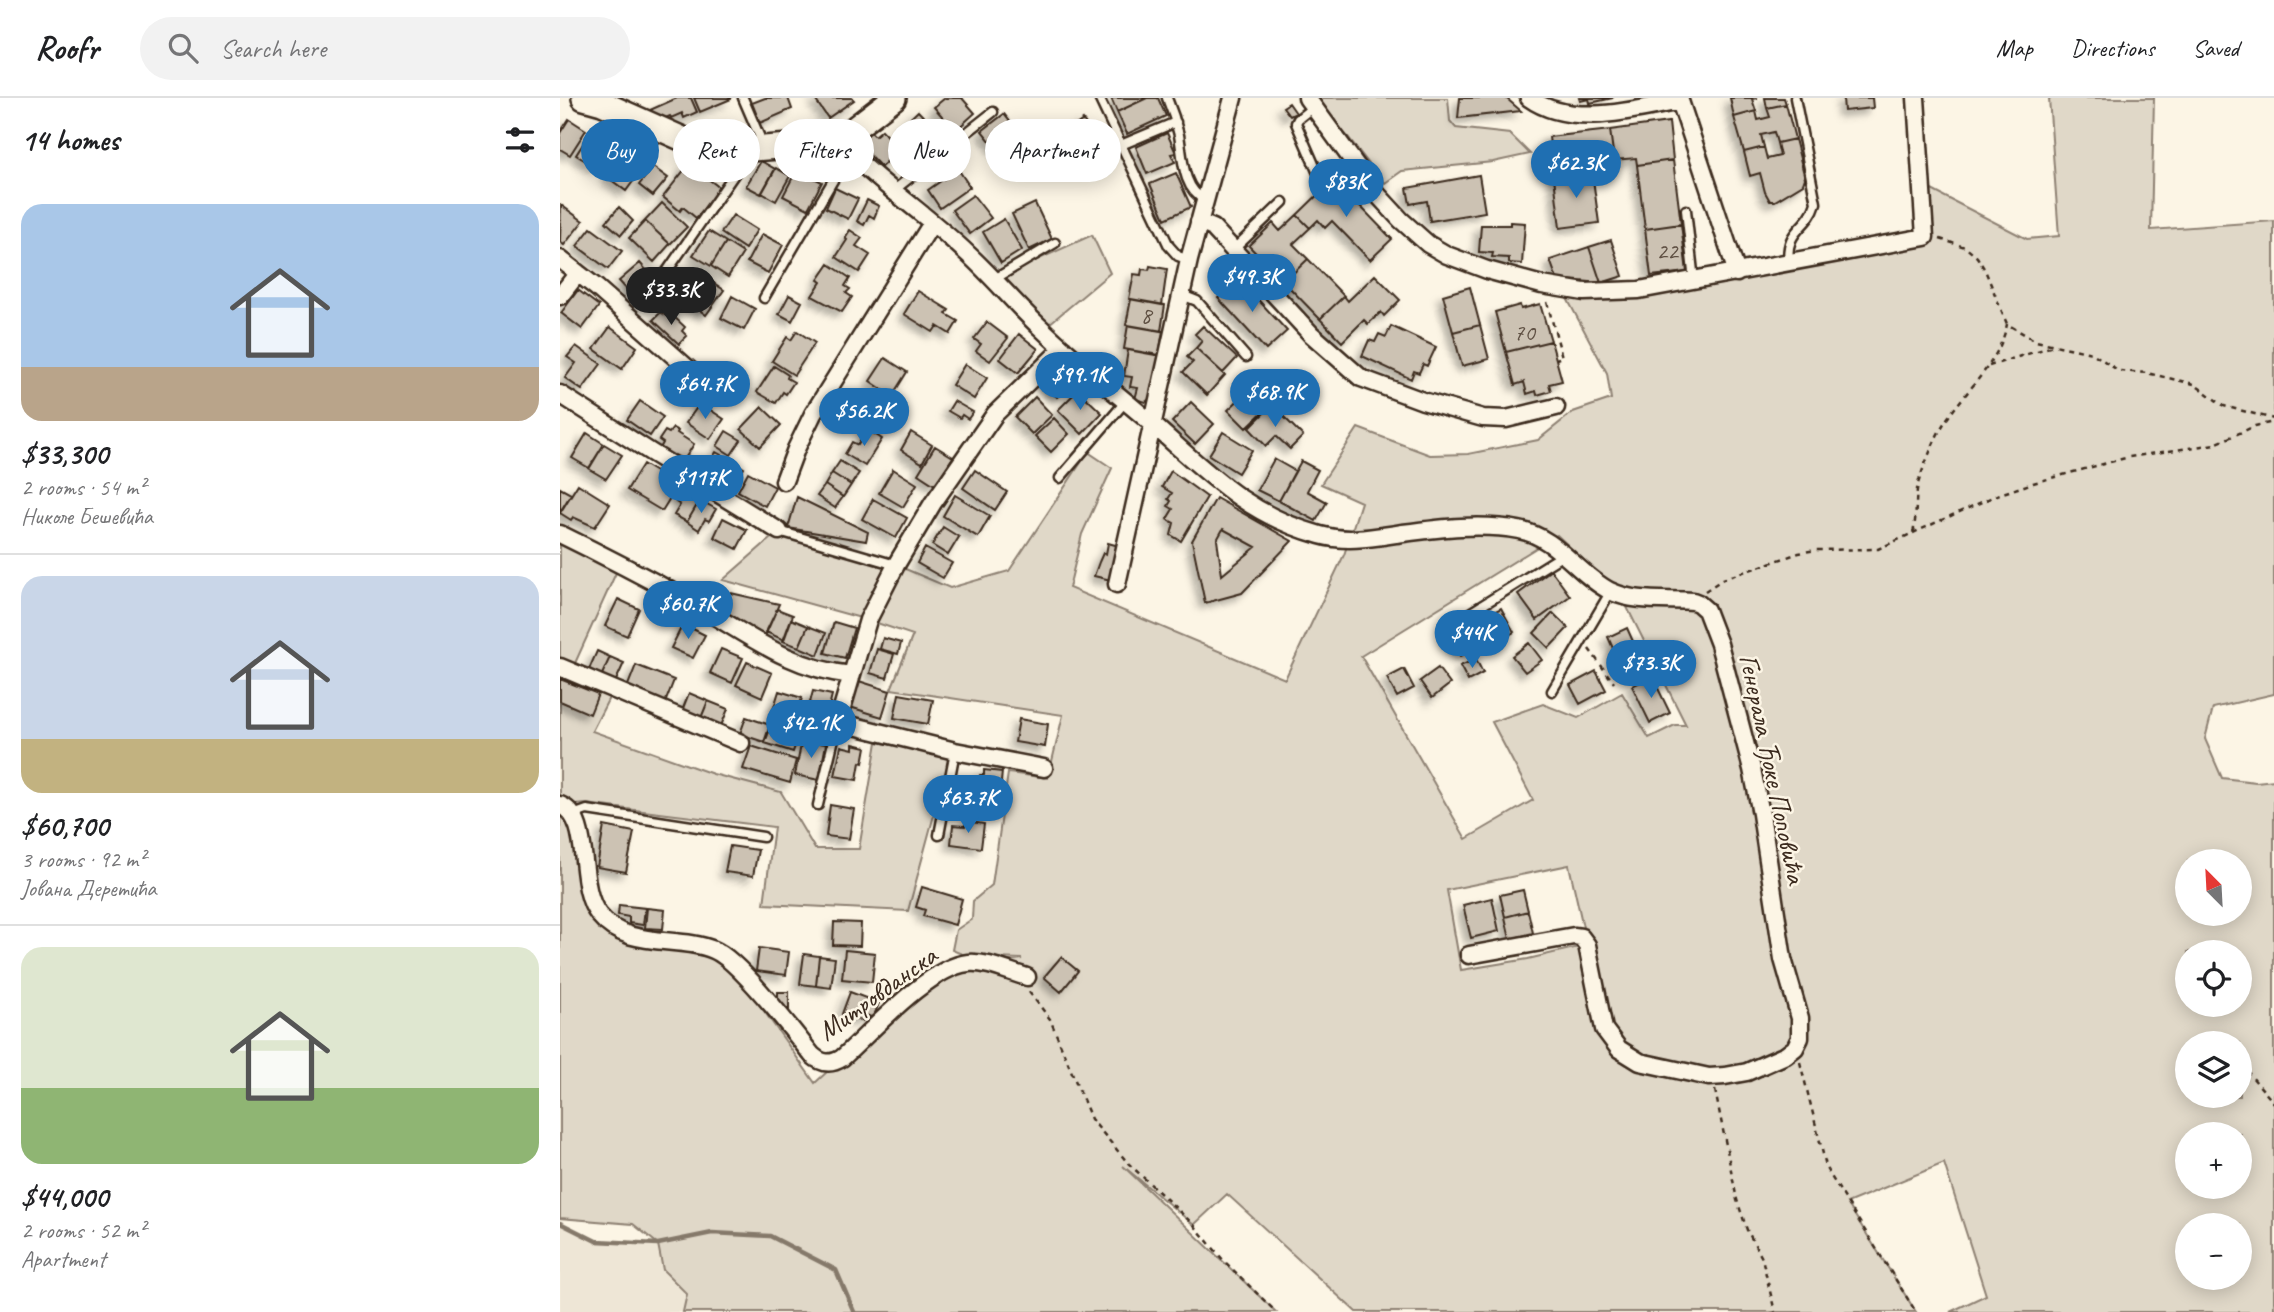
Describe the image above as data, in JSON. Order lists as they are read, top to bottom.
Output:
{
  "streets": {
    "street": ["Генерала Ђоке Поповића", "Митровданска"]
  },
  "house_numbers": ["22", "8", "70"],
  "north": "top left",
  "page": {
    "header": "Roofr",
    "search": "Search here",
    "nav": ["Map", "Directions", "Saved"],
    "heading": "14 homes",
    "chip": [
      "Buy",
      "Rent",
      "Filters",
      "New",
      "Apartment"
    ],
    "price": [
      "$62.3K",
      "$83K",
      "$49.3K",
      "$33.3K",
      "$99.1K",
      "$64.7K",
      "$68.9K",
      "$56.2K",
      "$117K",
      "$60.7K",
      "$44K",
      "$73.3K",
      "$42.1K",
      "$63.7K"
    ],
    "list": [
      {
        "name": "$33,300",
        "note": "2 rooms · 54 m² · Николе Бешевића"
      },
      {
        "name": "$60,700",
        "note": "3 rooms · 92 m² · Јована Деретића"
      },
      {
        "name": "$44,000",
        "note": "2 rooms · 52 m² · Apartment"
      }
    ],
    "map_buttons": ["+", "−"]
  }
}
